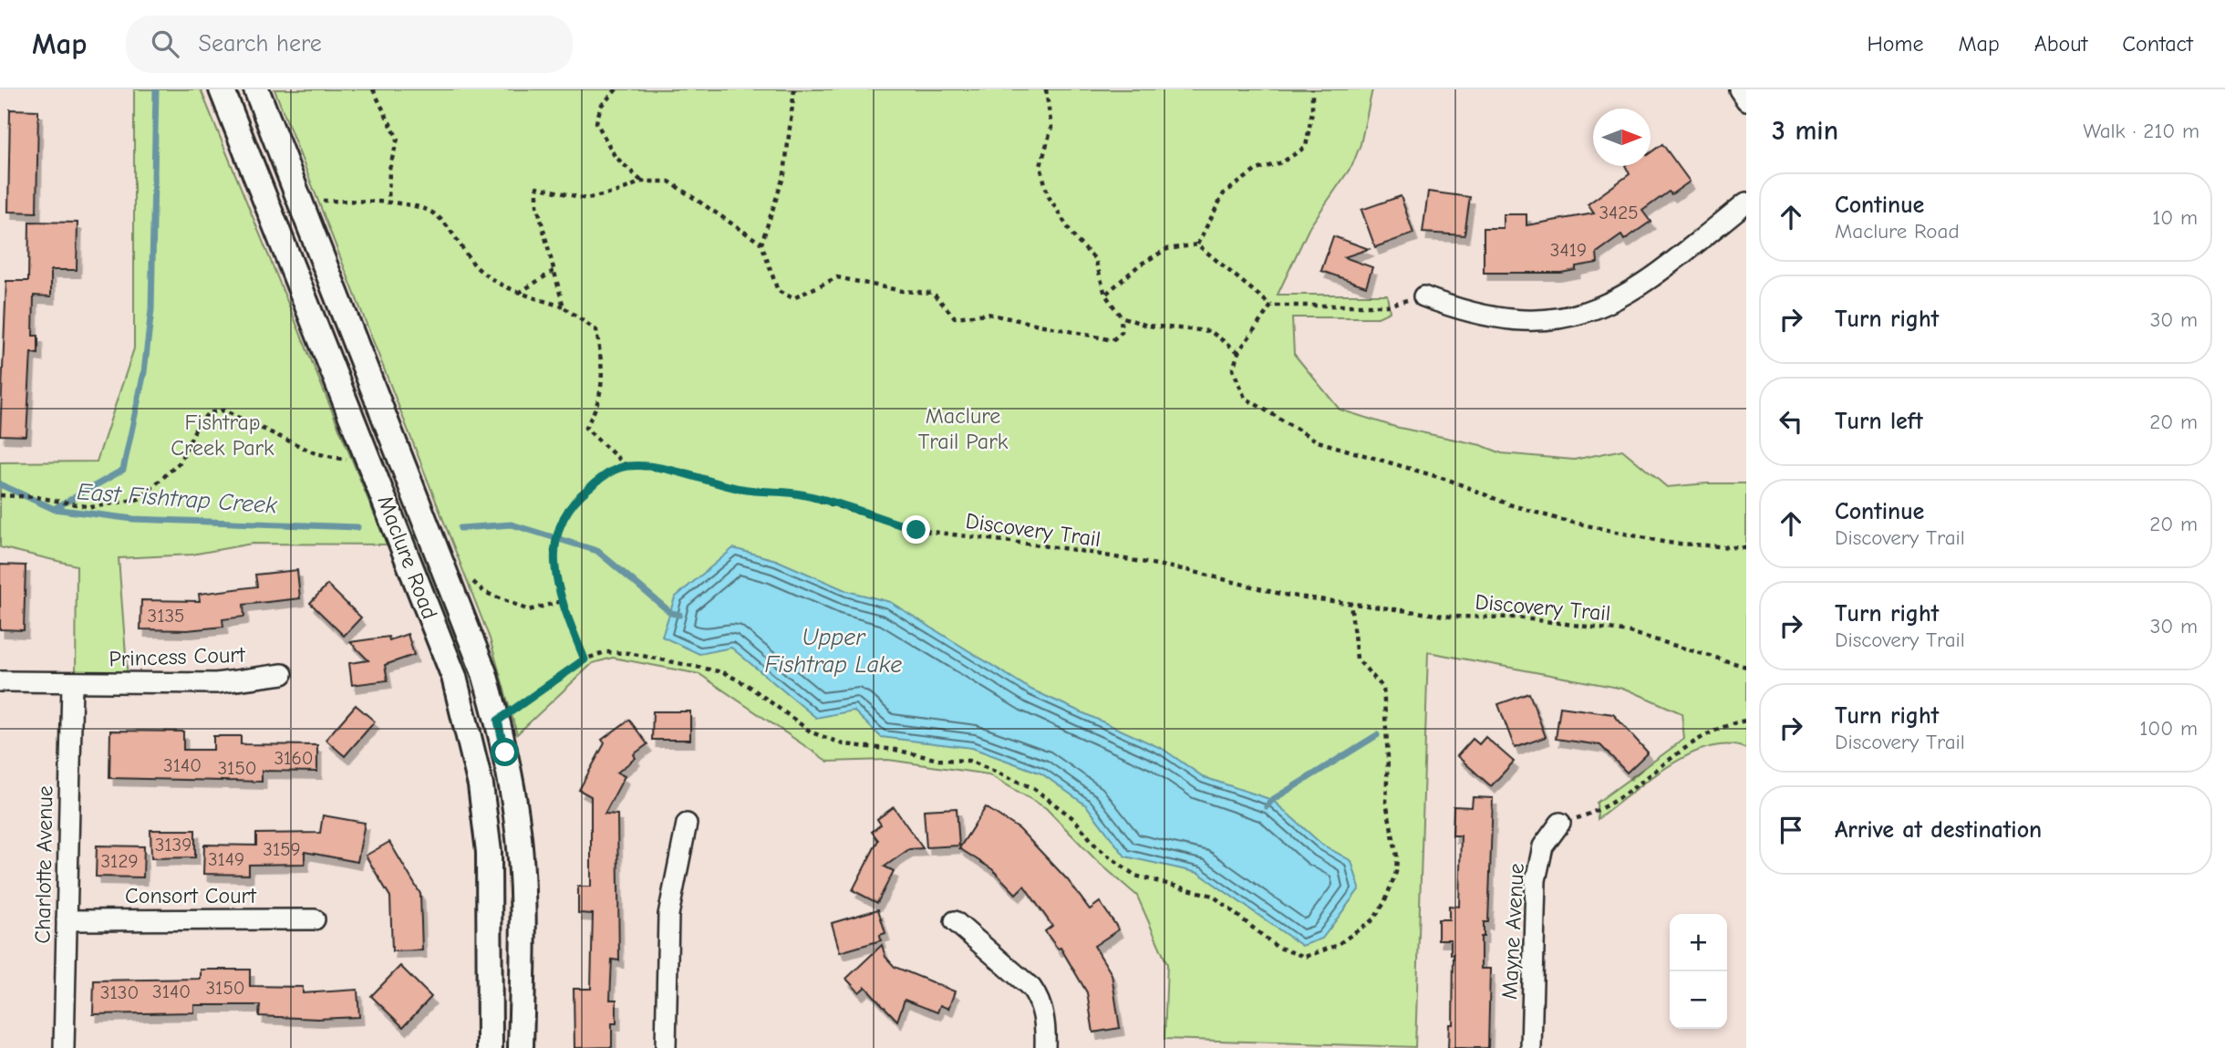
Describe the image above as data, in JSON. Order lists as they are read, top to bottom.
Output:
{
  "streets": {
    "main road": ["Maclure Road"],
    "street": [
      "Princess Court",
      "Charlotte Avenue",
      "Consort Court",
      "Mayne Avenue"
    ],
    "path": ["Discovery Trail"]
  },
  "crossings": [
    ["Princess Court", "Charlotte Avenue"],
    ["Charlotte Avenue", "Consort Court"]
  ],
  "water": ["East Fishtrap Creek", "Upper Fishtrap Lake"],
  "parks": ["Maclure Trail Park", "Fishtrap Creek Park"],
  "house_numbers": [
    "3425",
    "3419",
    "3135",
    "3160",
    "3140",
    "3150",
    "3139",
    "3159",
    "3149",
    "3129",
    "3150",
    "3140",
    "3130"
  ],
  "north": "right",
  "page": {
    "header": "Map",
    "search": "Search here",
    "nav": [
      "Home",
      "Map",
      "About",
      "Contact"
    ],
    "heading": ["3 min", "Walk · 210 m"],
    "list": [
      ["Continue", "Maclure Road", "10 m"],
      ["Turn right", "30 m"],
      ["Turn left", "20 m"],
      ["Continue", "Discovery Trail", "20 m"],
      ["Turn right", "Discovery Trail", "30 m"],
      ["Turn right", "Discovery Trail", "100 m"],
      "Arrive at destination"
    ],
    "map_buttons": ["+", "−"]
  }
}
